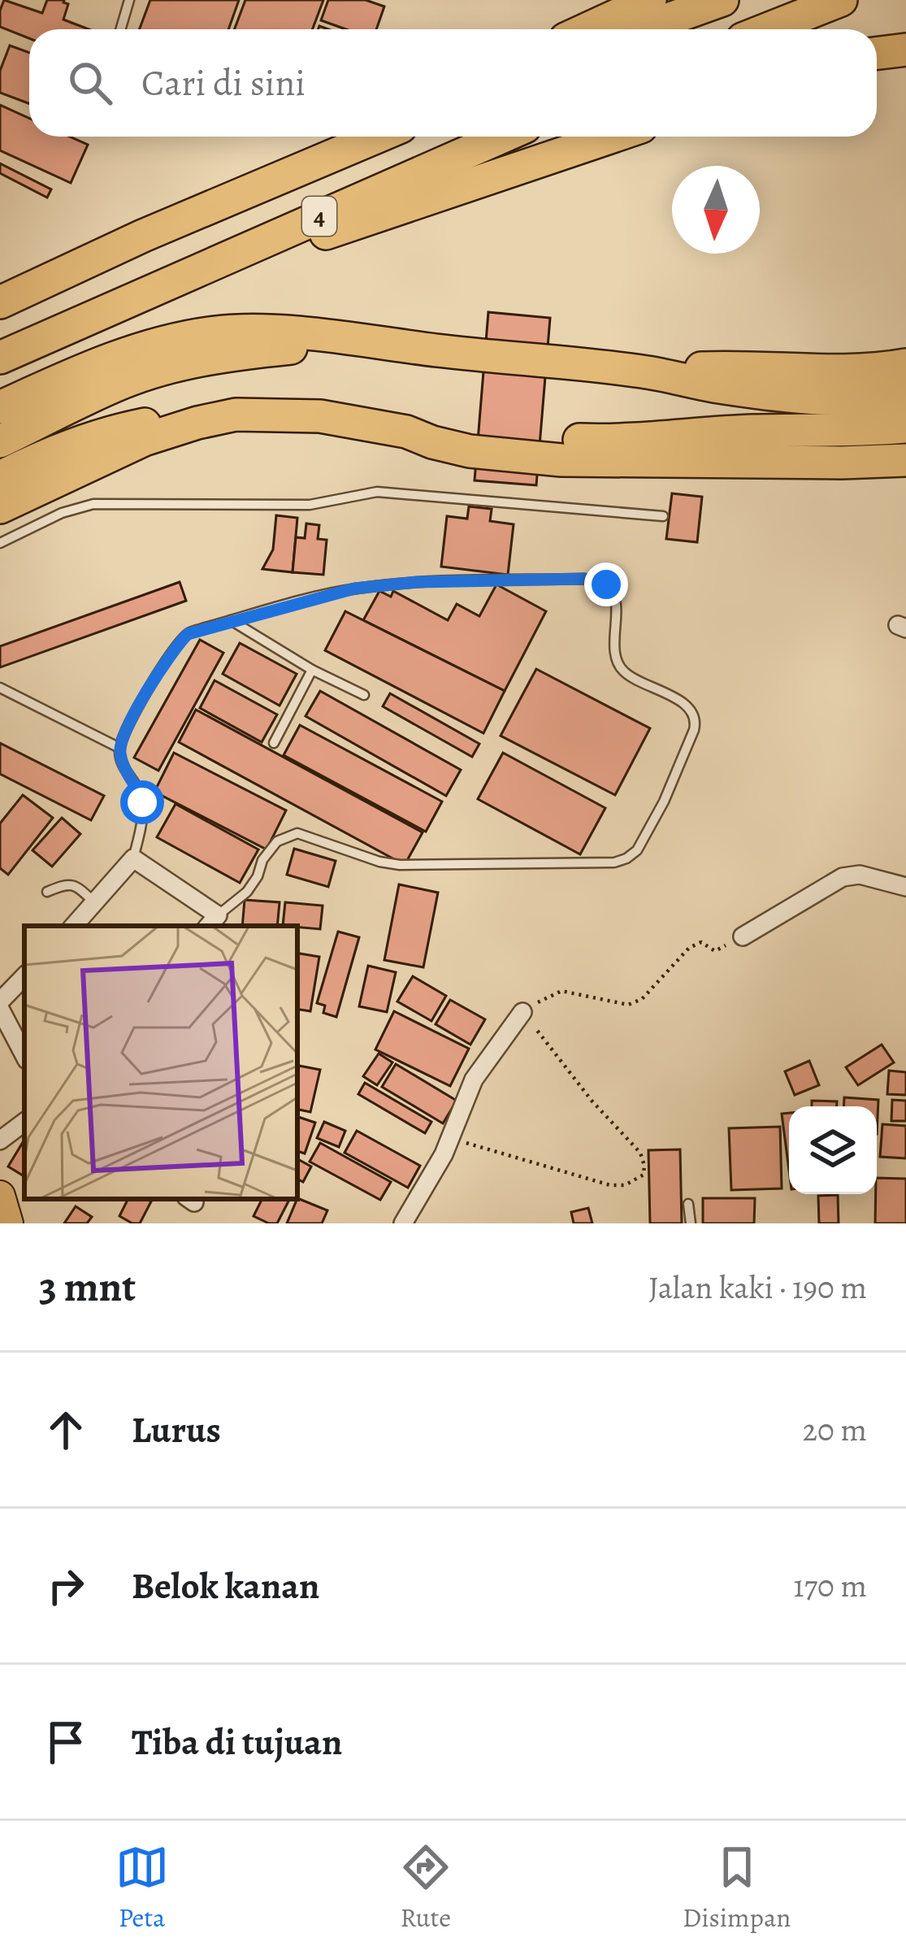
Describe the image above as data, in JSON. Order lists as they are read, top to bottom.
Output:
{
  "streets": {
    "highway": ["4"]
  },
  "north": "bottom",
  "page": {
    "search": "Cari di sini",
    "heading": ["3 mnt", "Jalan kaki · 190 m"],
    "list": [
      ["Lurus", "20 m"],
      ["Belok kanan", "170 m"],
      "Tiba di tujuan"
    ],
    "nav": ["Peta", "Rute", "Disimpan"]
  }
}
